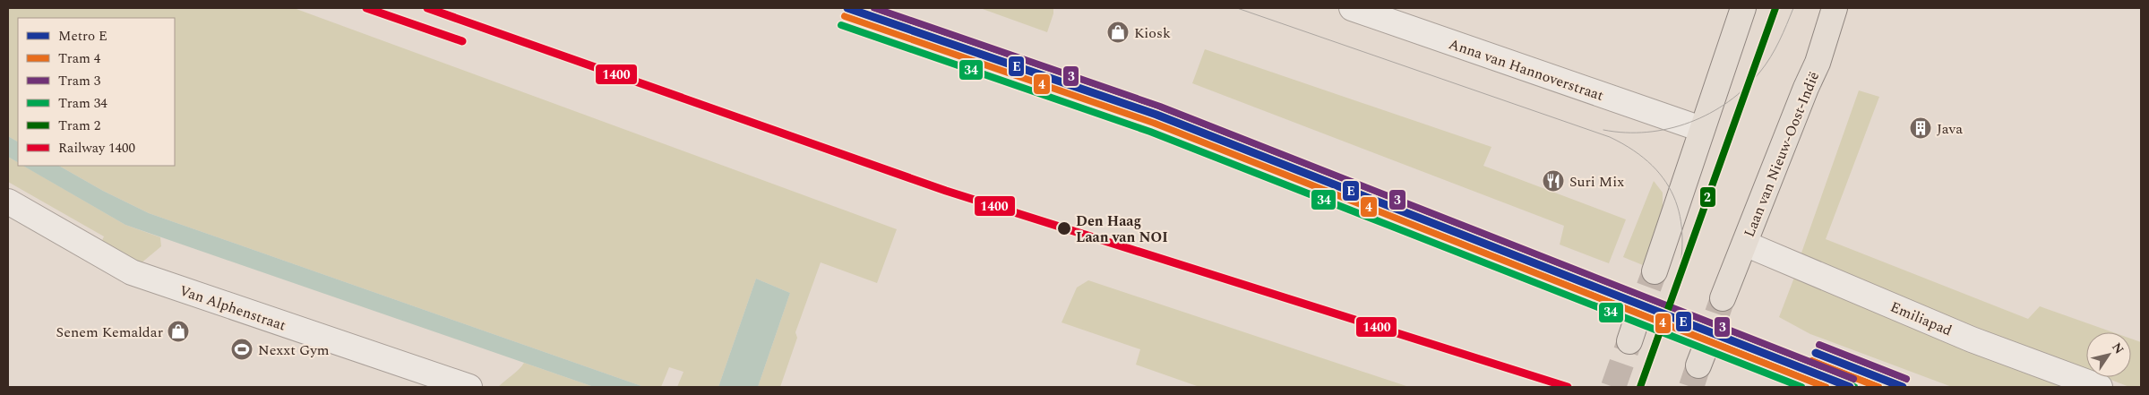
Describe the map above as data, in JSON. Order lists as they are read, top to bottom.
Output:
{
  "streets": {
    "main road": ["Laan van Nieuw-Oost-Indië"],
    "street": ["Anna van Hannoverstraat", "Van Alphenstraat", "Emiliapad"]
  },
  "crossings": [
    ["Laan van Nieuw-Oost-Indië", "Emiliapad"]
  ],
  "places": {
    "shop": ["Kiosk", "Senem Kemaldar"],
    "building": ["Java"],
    "restaurant": ["Suri Mix"],
    "other": ["Den Haag Laan van NOI"],
    "sports": ["Nexxt Gym"]
  },
  "lines": [
    "metro line E",
    "tram line 3",
    "tram line 2",
    "rail line 1400",
    "tram line 4",
    "tram line 34"
  ],
  "legend": [
    "Metro E",
    "Tram 4",
    "Tram 3",
    "Tram 34",
    "Tram 2",
    "Railway 1400"
  ],
  "north": "top right"
}
